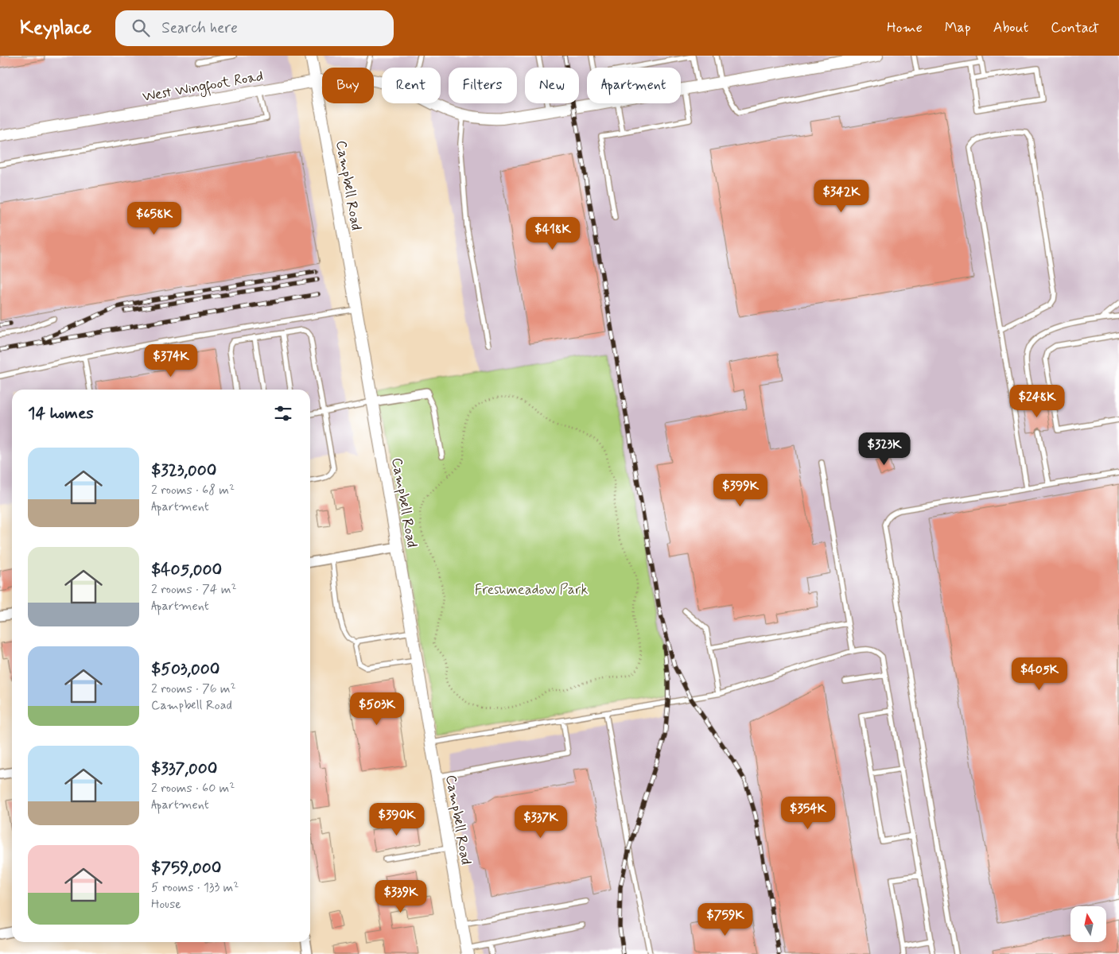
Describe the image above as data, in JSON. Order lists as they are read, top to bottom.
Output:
{
  "streets": {
    "street": ["West Wingfoot Road", "Campbell Road"]
  },
  "crossings": [
    ["West Wingfoot Road", "Campbell Road"]
  ],
  "parks": ["Freshmeadow Park"],
  "north": "top",
  "page": {
    "header": "Keyplace",
    "search": "Search here",
    "nav": [
      "Home",
      "Map",
      "About",
      "Contact"
    ],
    "chip": [
      "Buy",
      "Rent",
      "Filters",
      "New",
      "Apartment"
    ],
    "price": [
      "$342K",
      "$658K",
      "$418K",
      "$374K",
      "$248K",
      "$323K",
      "$399K",
      "$405K",
      "$503K",
      "$354K",
      "$390K",
      "$337K",
      "$339K",
      "$759K"
    ],
    "heading": "14 homes",
    "list": [
      {
        "name": "$323,000",
        "note": "2 rooms · 68 m² · Apartment"
      },
      {
        "name": "$405,000",
        "note": "2 rooms · 74 m² · Apartment"
      },
      {
        "name": "$503,000",
        "note": "2 rooms · 76 m² · Campbell Road"
      },
      {
        "name": "$337,000",
        "note": "2 rooms · 60 m² · Apartment"
      },
      {
        "name": "$759,000",
        "note": "5 rooms · 133 m² · House"
      }
    ]
  }
}
